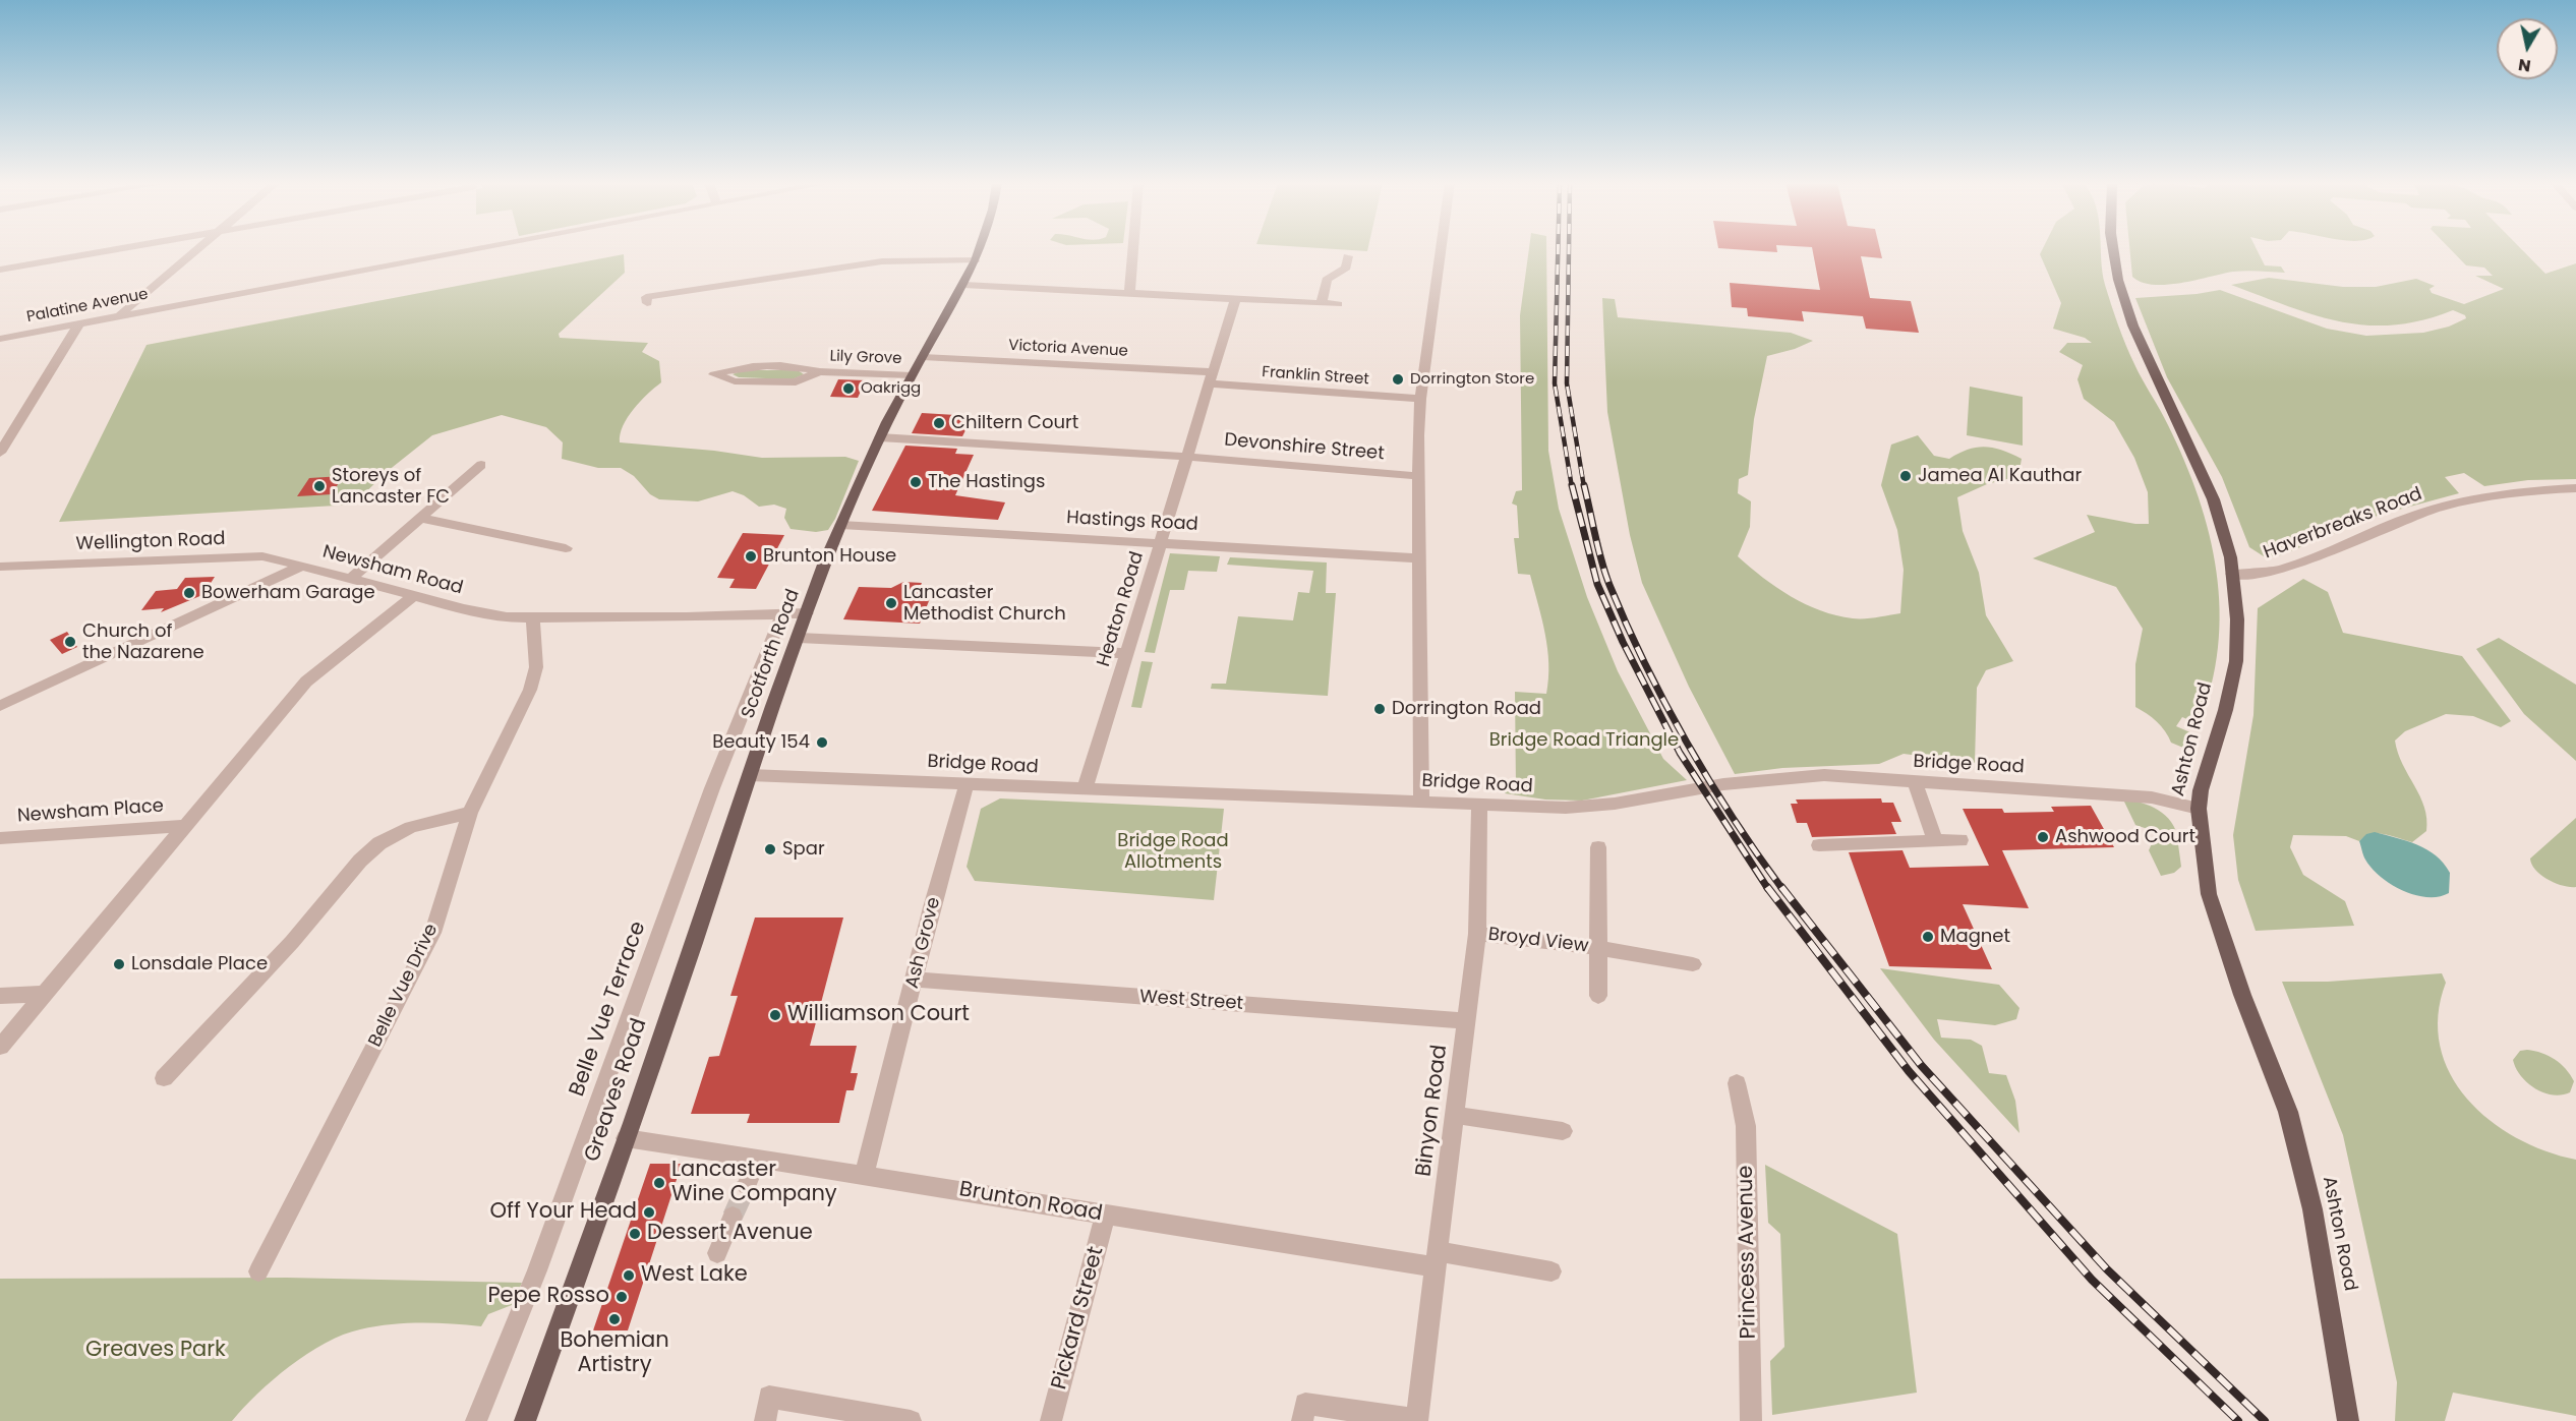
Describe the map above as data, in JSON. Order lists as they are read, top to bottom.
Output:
{
  "streets": {
    "main road": ["Scotforth Road", "Ashton Road", "Greaves Road"],
    "street": [
      "Palatine Avenue",
      "Victoria Avenue",
      "Lily Grove",
      "Franklin Street",
      "Devonshire Street",
      "Hastings Road",
      "Haverbreaks Road",
      "Wellington Road",
      "Newsham Road",
      "Heaton Road",
      "Bridge Road",
      "Newsham Place",
      "Broyd View",
      "Ash Grove",
      "Belle Vue Drive",
      "West Street",
      "Belle Vue Terrace",
      "Binyon Road",
      "Brunton Road",
      "Princess Avenue",
      "Pickard Street"
    ]
  },
  "crossings": [
    ["Victoria Avenue", "Franklin Street"],
    ["Victoria Avenue", "Heaton Road"],
    ["Victoria Avenue", "Scotforth Road"],
    ["Lily Grove", "Scotforth Road"],
    ["Franklin Street", "Heaton Road"],
    ["Devonshire Street", "Heaton Road"],
    ["Devonshire Street", "Scotforth Road"],
    ["Hastings Road", "Heaton Road"],
    ["Hastings Road", "Scotforth Road"],
    ["Haverbreaks Road", "Ashton Road"],
    ["Wellington Road", "Newsham Road"],
    ["Newsham Road", "Scotforth Road"],
    ["Newsham Road", "Belle Vue Drive"],
    ["Newsham Road", "Belle Vue Terrace"],
    ["Heaton Road", "Bridge Road"],
    ["Scotforth Road", "Bridge Road"],
    ["Scotforth Road", "Greaves Road"],
    ["Ashton Road", "Bridge Road"],
    ["Bridge Road", "Ash Grove"],
    ["Bridge Road", "Greaves Road"],
    ["Bridge Road", "Binyon Road"],
    ["Broyd View", "Binyon Road"],
    ["Ash Grove", "West Street"],
    ["Ash Grove", "Brunton Road"],
    ["West Street", "Binyon Road"],
    ["Greaves Road", "Brunton Road"],
    ["Binyon Road", "Brunton Road"],
    ["Brunton Road", "Pickard Street"]
  ],
  "parks": ["Bridge Road Triangle", "Bridge Road Allotments", "Greaves Park"],
  "places": [
    "Dorrington Store",
    "Oakrigg",
    "Chiltern Court",
    "Jamea Al Kauthar",
    "The Hastings",
    "Storeys of Lancaster FC",
    "Brunton House",
    "Bowerham Garage",
    "Lancaster Methodist Church",
    "Church of the Nazarene",
    "Dorrington Road",
    "Beauty 154",
    "Ashwood Court",
    "Spar",
    "Magnet",
    "Lonsdale Place",
    "Williamson Court",
    "Lancaster Wine Company",
    "Off Your Head",
    "Dessert Avenue",
    "West Lake",
    "Pepe Rosso",
    "Bohemian Artistry"
  ],
  "north": "bottom"
}
